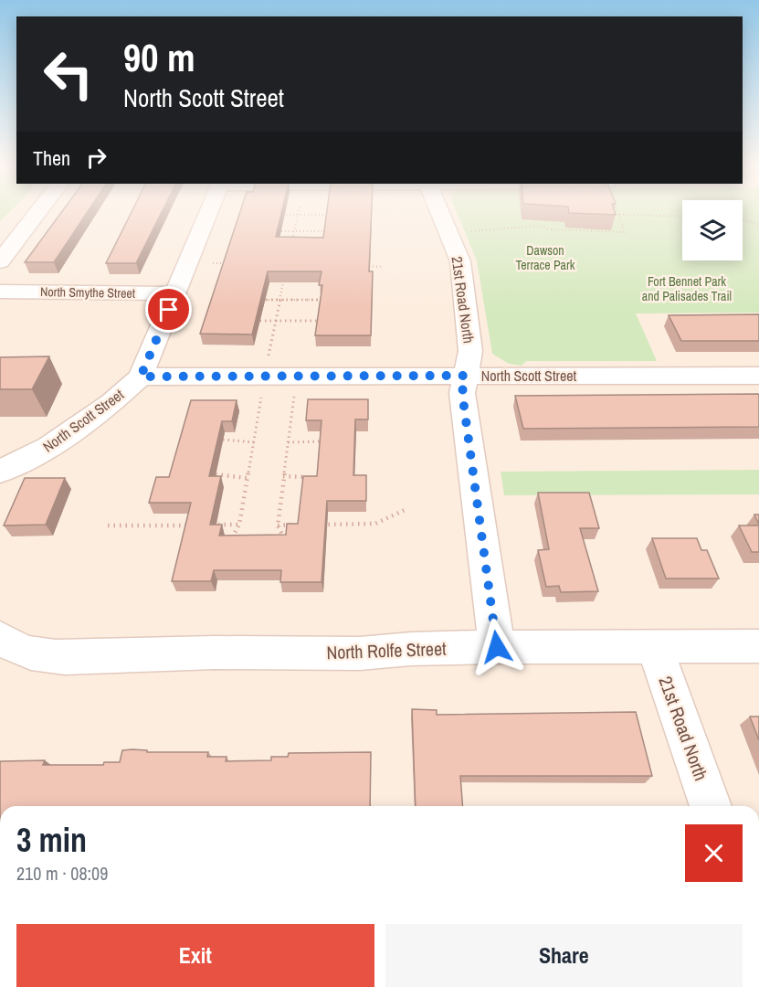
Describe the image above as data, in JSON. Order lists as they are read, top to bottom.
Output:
{
  "streets": {
    "street": [
      "North Smythe Street",
      "21st Road North",
      "North Scott Street",
      "North Rolfe Street"
    ]
  },
  "crossings": [
    ["21st Road North", "North Scott Street"],
    ["21st Road North", "North Rolfe Street"]
  ],
  "parks": ["Dawson Terrace Park", "Fort Bennet Park and Palisades Trail"],
  "page": {
    "turn": ["90 m", "North Scott Street"],
    "then": "Then",
    "heading": ["3 min", "210 m · 08:09"],
    "buttons": ["Exit", "Share"]
  }
}
